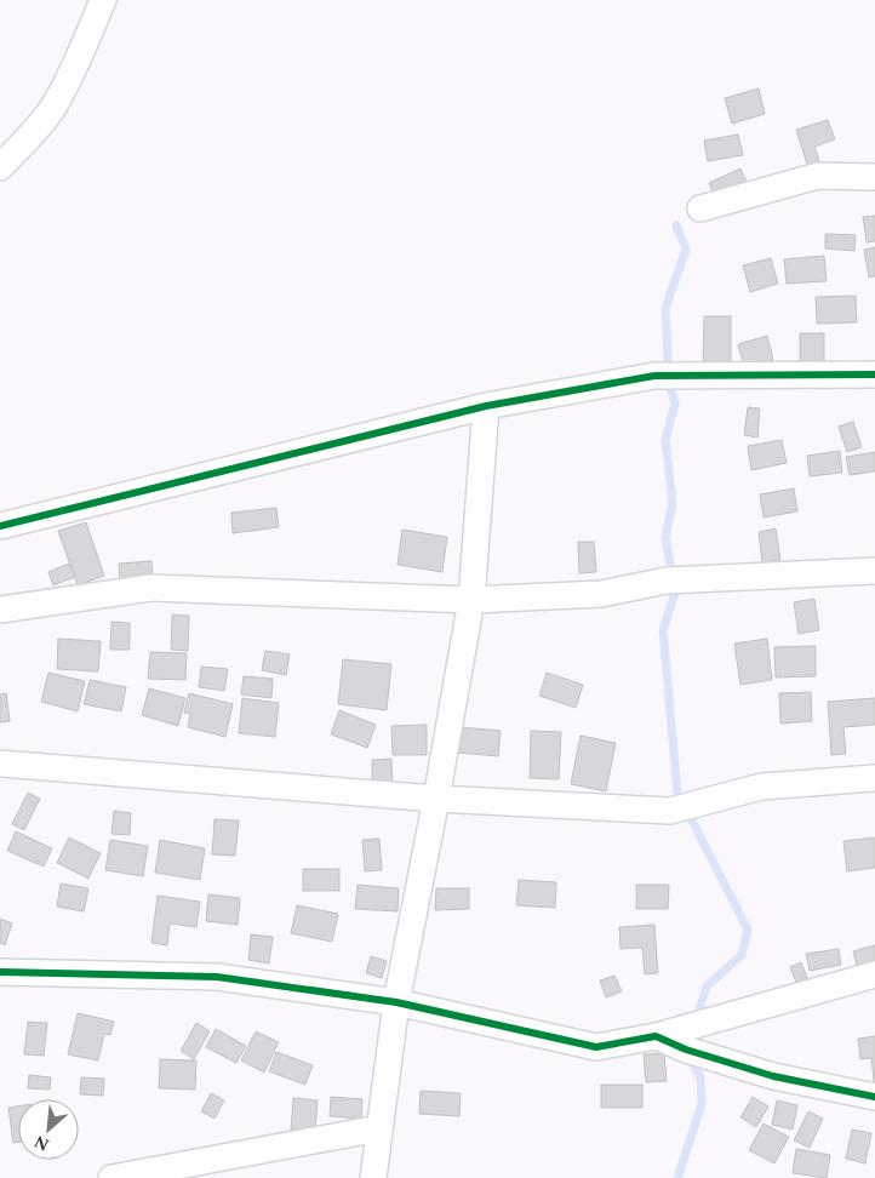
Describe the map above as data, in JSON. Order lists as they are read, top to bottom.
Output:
{
  "north": "bottom left"
}
